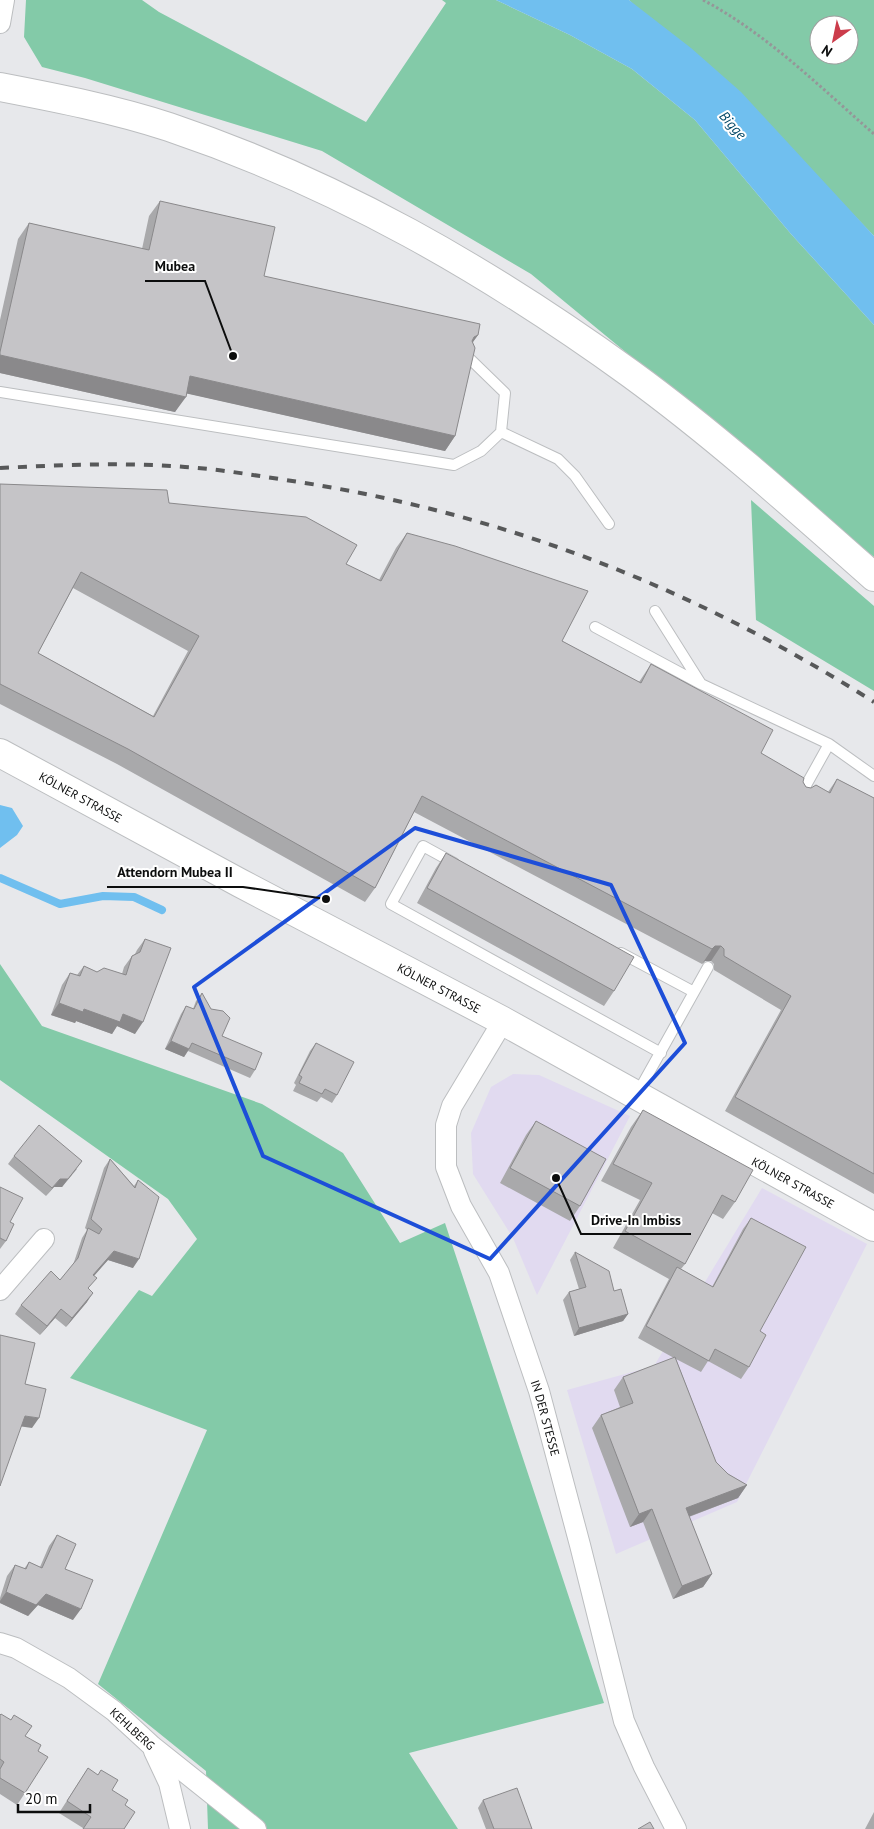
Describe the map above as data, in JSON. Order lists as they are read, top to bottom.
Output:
{
  "streets": {
    "main road": ["KÖLNER STRASSE"],
    "street": ["IN DER STESSE", "KEHLBERG"]
  },
  "crossings": [
    ["KÖLNER STRASSE", "IN DER STESSE"]
  ],
  "water": ["Bigge"],
  "places": ["Mubea", "Attendorn Mubea II", "Drive-In Imbiss"],
  "scale_bar": "20 m",
  "north": "bottom left"
}
